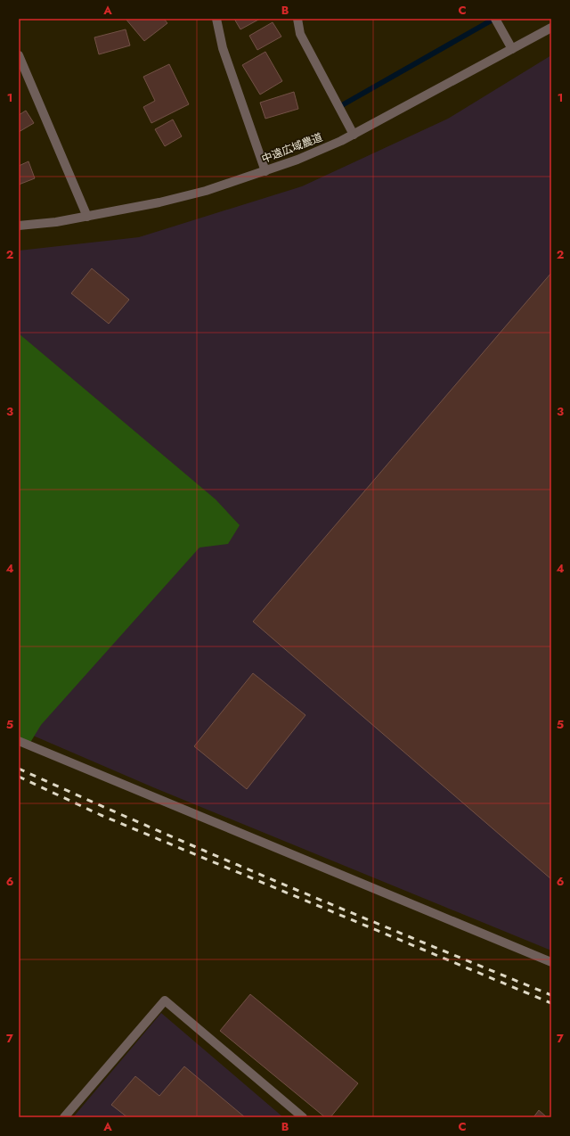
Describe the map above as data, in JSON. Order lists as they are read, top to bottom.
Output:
{
  "streets": {
    "street": ["中遠広域農道"]
  },
  "grid": {
    "columns": ["A", "B", "C"],
    "rows": [
      "1",
      "2",
      "3",
      "4",
      "5",
      "6",
      "7"
    ]
  }
}
